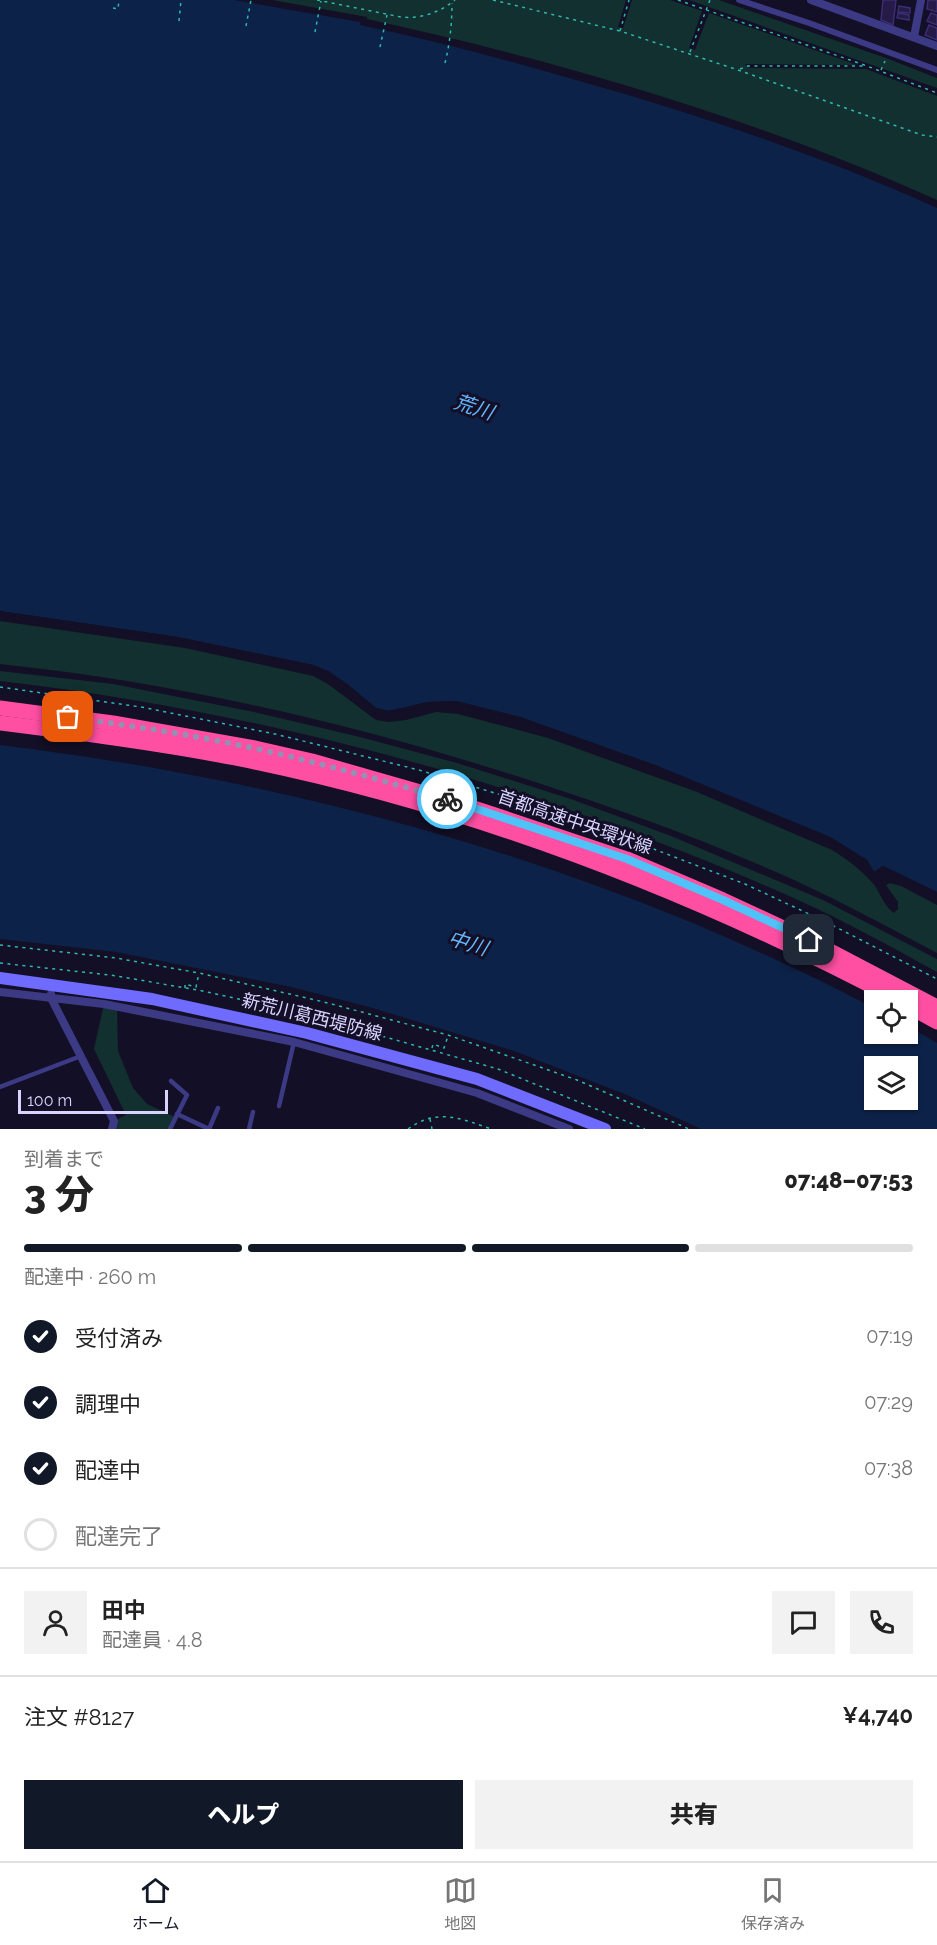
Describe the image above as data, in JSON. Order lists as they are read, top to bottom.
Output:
{
  "streets": {
    "highway": ["首都高速中央環状線"],
    "main road": ["新荒川葛西堤防線"]
  },
  "water": ["荒川", "中川"],
  "scale_bar": "100 m",
  "page": {
    "scale": "100 m",
    "heading": ["3 分", "到着まで", "07:48–07:53"],
    "panel": [
      "田中",
      "配達員 · 4.8",
      "注文 #8127",
      "¥4,740"
    ],
    "bar": "配達中 · 260 m",
    "list": [
      ["受付済み", "07:19"],
      ["調理中", "07:29"],
      ["配達中", "07:38"],
      "配達完了"
    ],
    "buttons": ["ヘルプ", "共有"],
    "tabs": ["ホーム", "地図", "保存済み"]
  }
}
